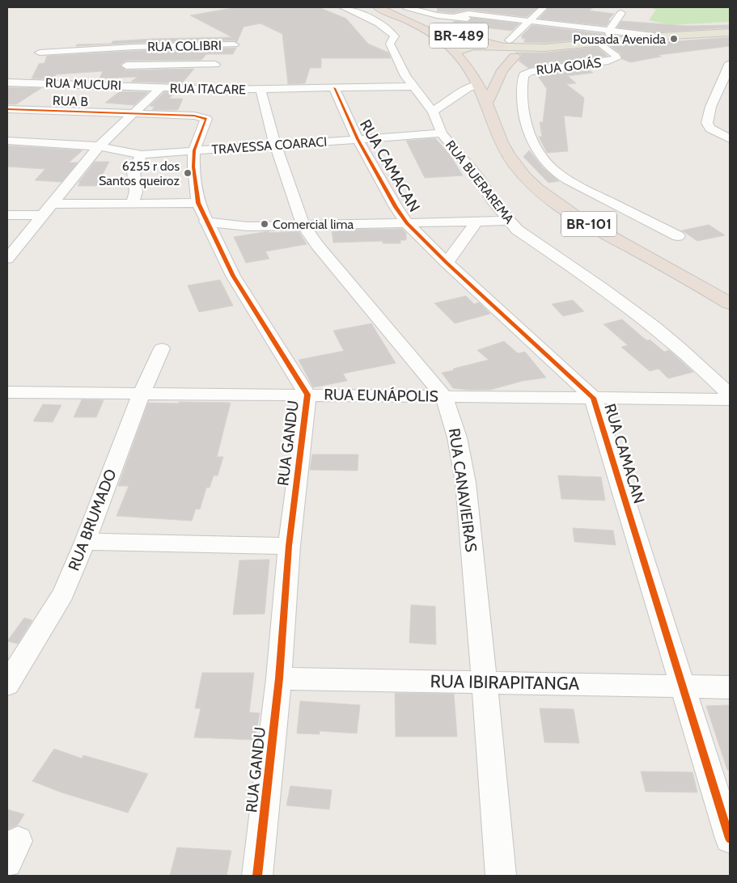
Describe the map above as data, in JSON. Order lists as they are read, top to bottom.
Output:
{
  "streets": {
    "highway": ["BR-489", "BR-101"],
    "street": [
      "RUA COLIBRI",
      "RUA GOIÁS",
      "RUA MUCURI",
      "RUA ITACARE",
      "RUA B",
      "TRAVESSA COARACI",
      "RUA CAMACAN",
      "RUA BUERAREMA",
      "RUA EUNÁPOLIS",
      "RUA GANDU",
      "RUA CANAVIEIRAS",
      "RUA BRUMADO",
      "RUA IBIRAPITANGA"
    ]
  },
  "crossings": [
    ["BR-489", "RUA GOIÁS"],
    ["BR-489", "BR-101"],
    ["RUA COLIBRI", "RUA MUCURI"],
    ["RUA MUCURI", "RUA ITACARE"],
    ["RUA ITACARE", "RUA B"],
    ["RUA ITACARE", "TRAVESSA COARACI"],
    ["RUA ITACARE", "RUA CAMACAN"],
    ["RUA ITACARE", "RUA BUERAREMA"],
    ["RUA ITACARE", "RUA GANDU"],
    ["RUA ITACARE", "RUA CANAVIEIRAS"],
    ["RUA B", "RUA GANDU"],
    ["TRAVESSA COARACI", "RUA CAMACAN"],
    ["TRAVESSA COARACI", "RUA BUERAREMA"],
    ["TRAVESSA COARACI", "RUA GANDU"],
    ["TRAVESSA COARACI", "RUA CANAVIEIRAS"],
    ["RUA CAMACAN", "RUA EUNÁPOLIS"],
    ["RUA CAMACAN", "RUA IBIRAPITANGA"],
    ["RUA EUNÁPOLIS", "RUA GANDU"],
    ["RUA EUNÁPOLIS", "RUA CANAVIEIRAS"],
    ["RUA EUNÁPOLIS", "RUA BRUMADO"],
    ["RUA GANDU", "RUA IBIRAPITANGA"],
    ["RUA CANAVIEIRAS", "RUA IBIRAPITANGA"]
  ],
  "places": ["Pousada Avenida", "6255 r dos Santos queiroz", "Comercial lima"]
}
